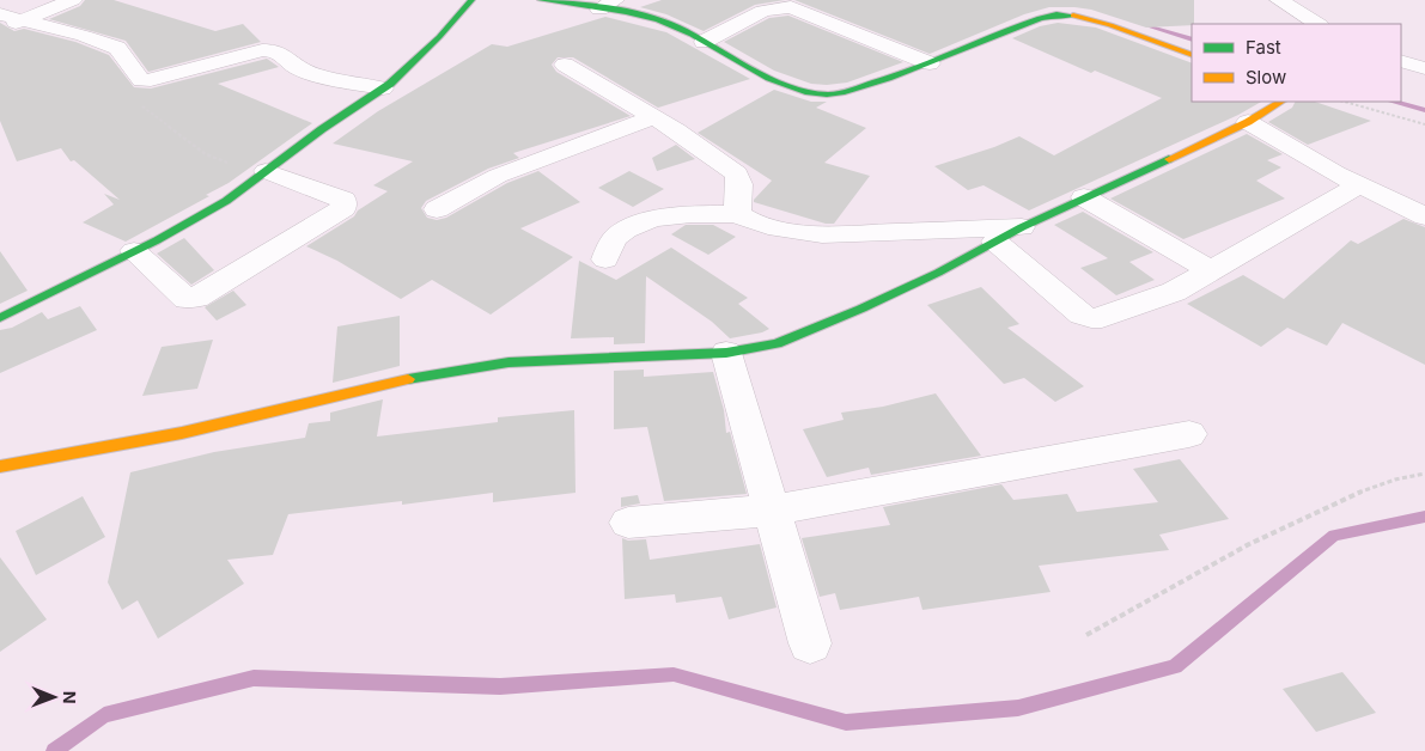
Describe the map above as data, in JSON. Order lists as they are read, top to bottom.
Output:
{
  "legend": ["Fast", "Slow"],
  "north": "right"
}
